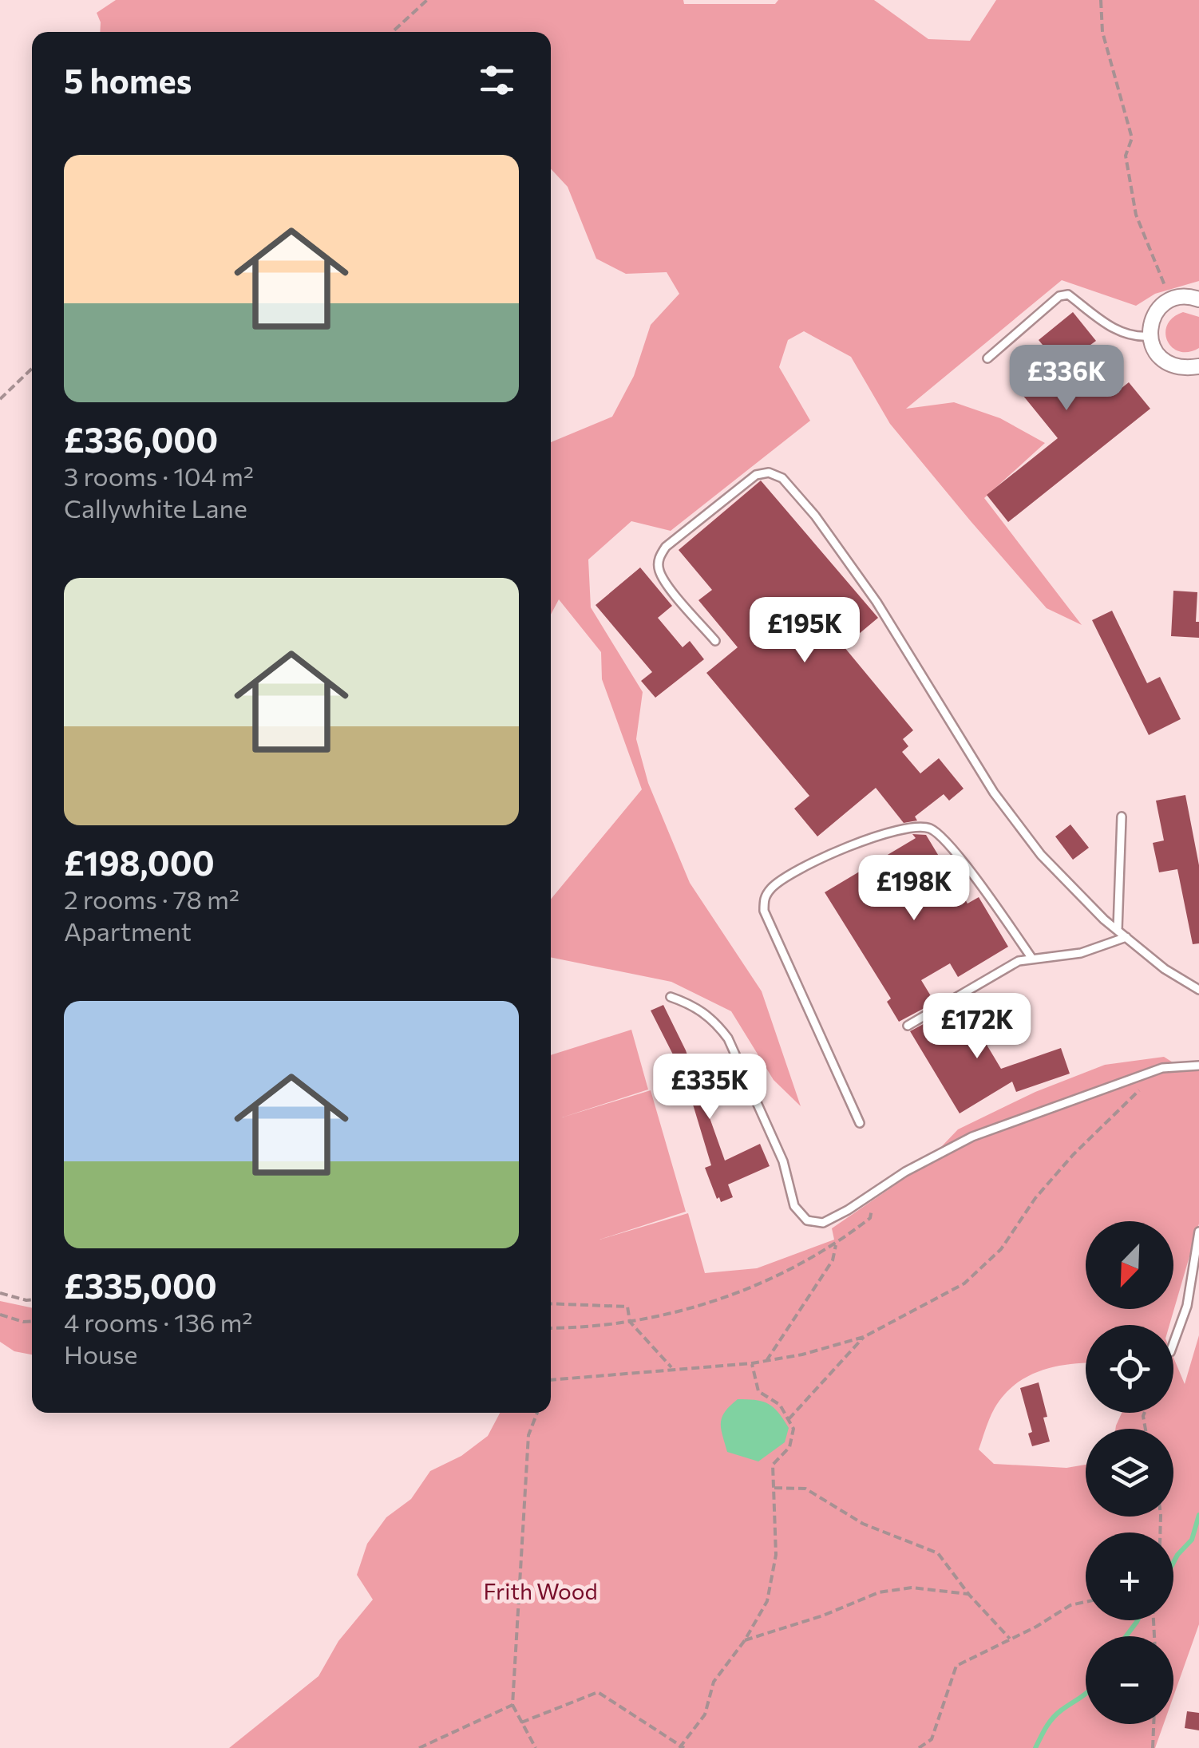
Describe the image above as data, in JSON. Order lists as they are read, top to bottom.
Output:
{
  "parks": ["Frith Wood"],
  "north": "bottom left",
  "page": {
    "heading": "5 homes",
    "list": [
      {
        "name": "£336,000",
        "note": "3 rooms · 104 m² · Callywhite Lane"
      },
      {
        "name": "£198,000",
        "note": "2 rooms · 78 m² · Apartment"
      },
      {
        "name": "£335,000",
        "note": "4 rooms · 136 m² · House"
      }
    ],
    "price": [
      "£336K",
      "£195K",
      "£198K",
      "£172K",
      "£335K"
    ],
    "map_buttons": ["+", "−"]
  }
}
